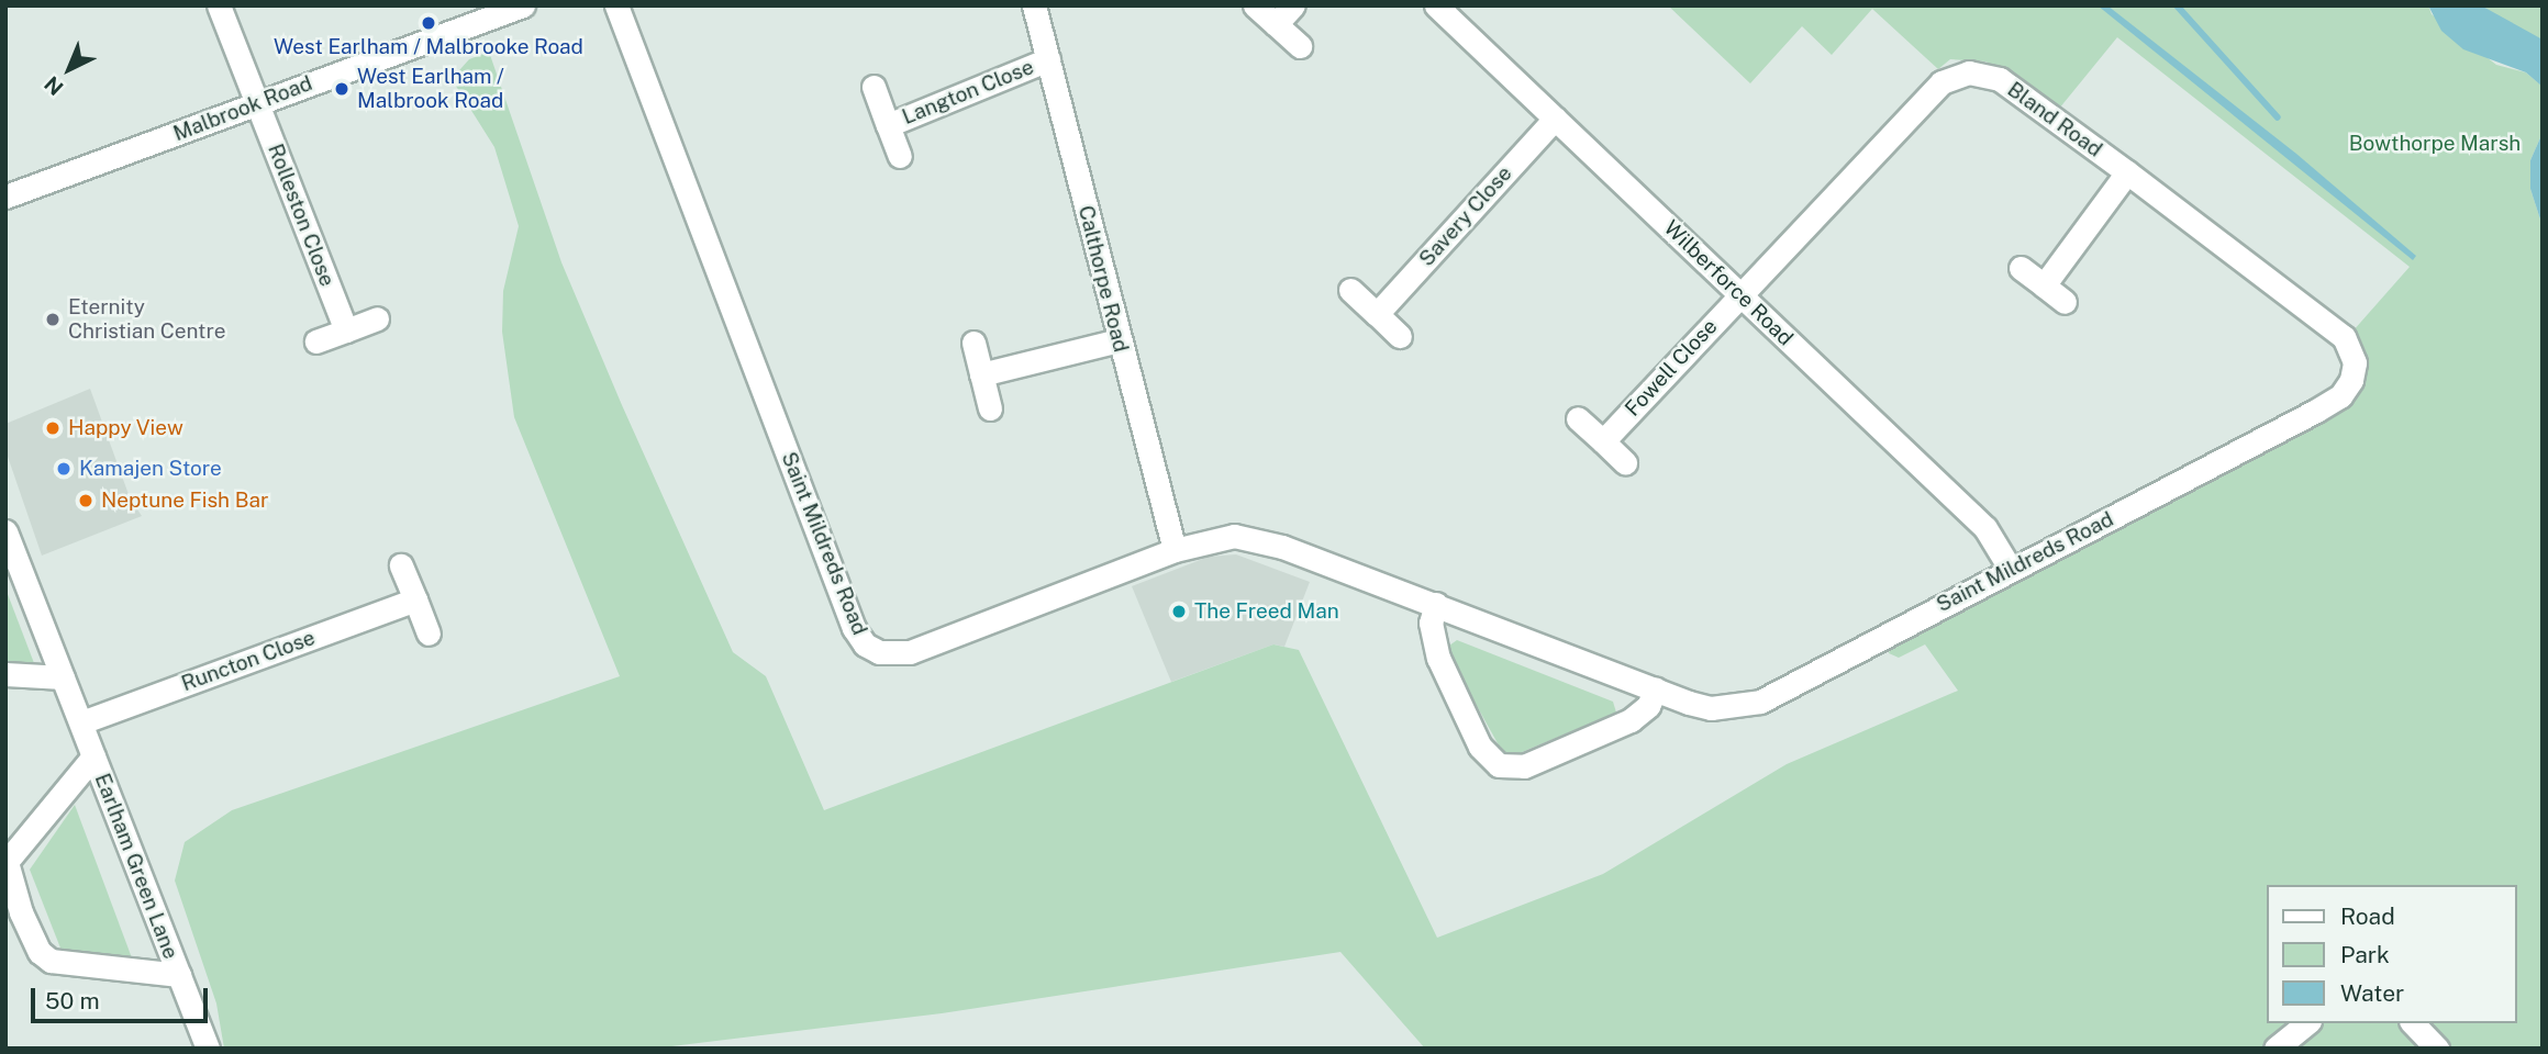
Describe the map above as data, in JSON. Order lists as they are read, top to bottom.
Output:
{
  "streets": {
    "street": [
      "Langton Close",
      "Malbrook Road",
      "Bland Road",
      "Rolleston Close",
      "Savery Close",
      "Calthorpe Road",
      "Wilberforce Road",
      "Fowell Close",
      "Saint Mildreds Road",
      "Runcton Close",
      "Earlham Green Lane"
    ]
  },
  "crossings": [
    ["Langton Close", "Calthorpe Road"],
    ["Malbrook Road", "Rolleston Close"],
    ["Bland Road", "Wilberforce Road"],
    ["Bland Road", "Fowell Close"],
    ["Bland Road", "Saint Mildreds Road"],
    ["Savery Close", "Wilberforce Road"],
    ["Calthorpe Road", "Saint Mildreds Road"],
    ["Wilberforce Road", "Fowell Close"],
    ["Wilberforce Road", "Saint Mildreds Road"],
    ["Runcton Close", "Earlham Green Lane"]
  ],
  "parks": ["Bowthorpe Marsh"],
  "places": [
    "West Earlham / Malbrooke Road",
    "West Earlham / Malbrook Road",
    "Eternity Christian Centre",
    "Happy View",
    "Kamajen Store",
    "Neptune Fish Bar",
    "The Freed Man"
  ],
  "legend": ["Road", "Park", "Water"],
  "scale_bar": "50 m",
  "north": "bottom left"
}
